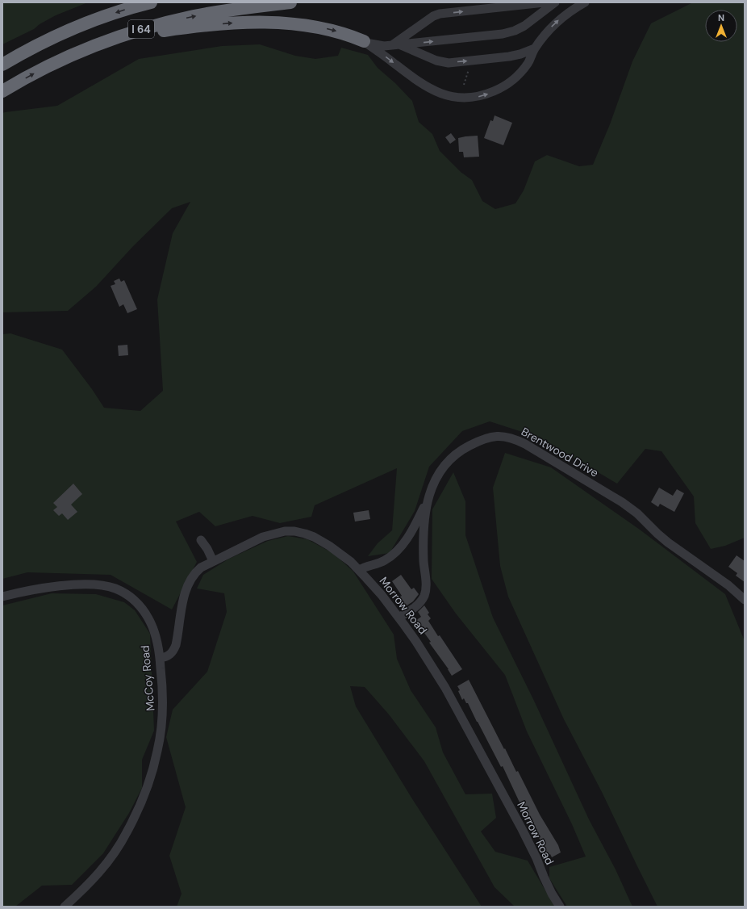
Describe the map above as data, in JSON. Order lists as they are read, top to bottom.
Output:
{
  "streets": {
    "highway": ["I 64"],
    "street": ["Brentwood Drive", "Morrow Road", "McCoy Road"]
  },
  "crossings": [
    ["Brentwood Drive", "Morrow Road"],
    ["Morrow Road", "McCoy Road"]
  ],
  "north": "top"
}
